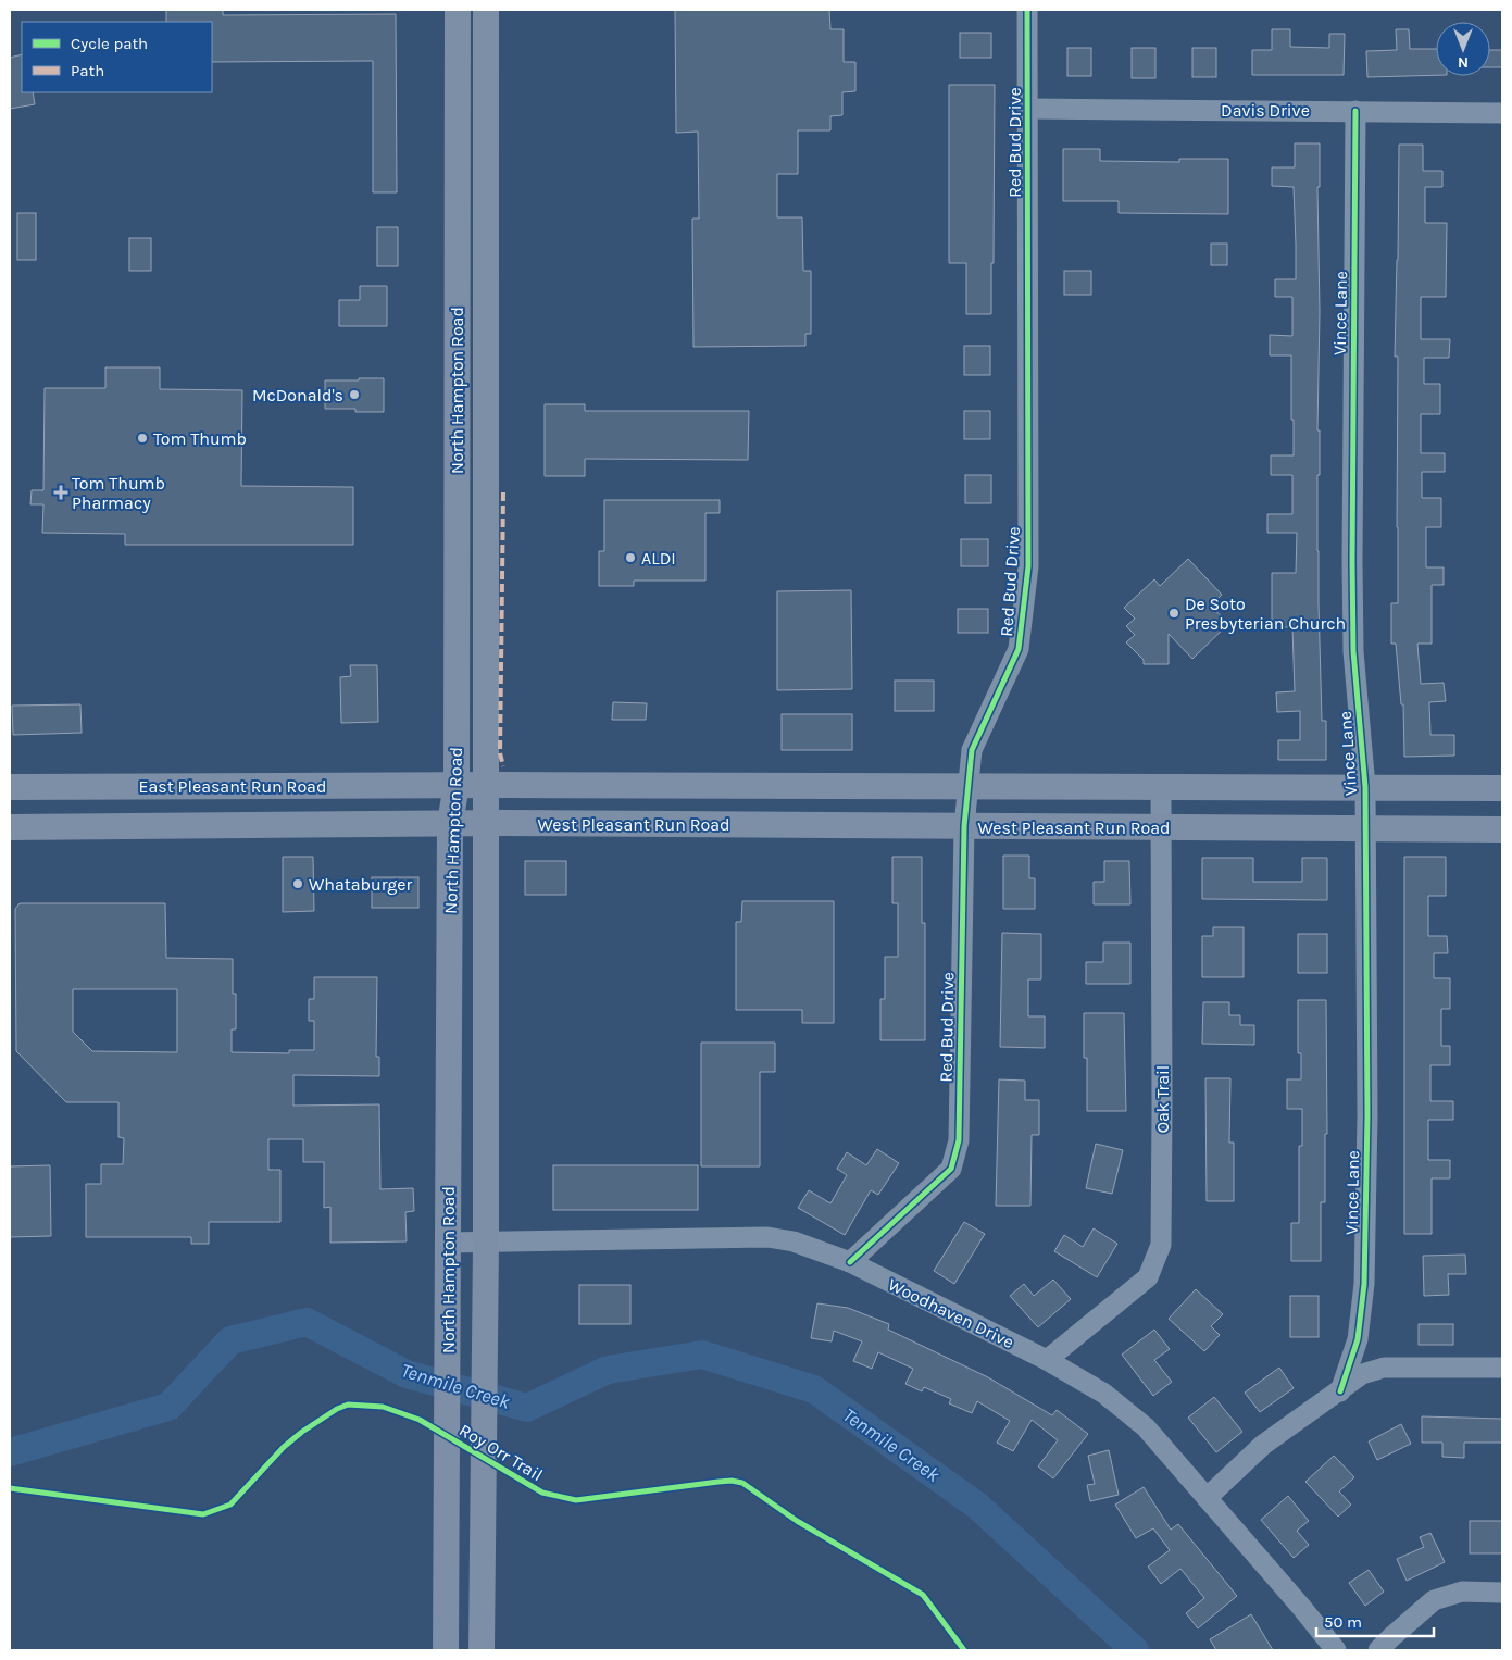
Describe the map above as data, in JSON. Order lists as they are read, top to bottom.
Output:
{
  "streets": {
    "main road": ["North Hampton Road", "East Pleasant Run Road", "West Pleasant Run Road"],
    "street": [
      "Davis Drive",
      "Red Bud Drive",
      "Vince Lane",
      "Oak Trail",
      "Woodhaven Drive"
    ],
    "cycle path": ["Roy Orr Trail"]
  },
  "crossings": [
    ["Davis Drive", "Red Bud Drive"],
    ["Davis Drive", "Vince Lane"],
    ["Red Bud Drive", "West Pleasant Run Road"],
    ["Red Bud Drive", "Woodhaven Drive"],
    ["Vince Lane", "West Pleasant Run Road"],
    ["North Hampton Road", "East Pleasant Run Road"],
    ["North Hampton Road", "West Pleasant Run Road"],
    ["North Hampton Road", "Woodhaven Drive"],
    ["West Pleasant Run Road", "Oak Trail"],
    ["Oak Trail", "Woodhaven Drive"]
  ],
  "water": ["Tenmile Creek"],
  "places": {
    "other": [
      "McDonald's",
      "Tom Thumb",
      "ALDI",
      "De Soto Presbyterian Church",
      "Whataburger"
    ],
    "health": ["Tom Thumb Pharmacy"]
  },
  "legend": ["Cycle path", "Path"],
  "scale_bar": "50 m",
  "north": "bottom"
}
